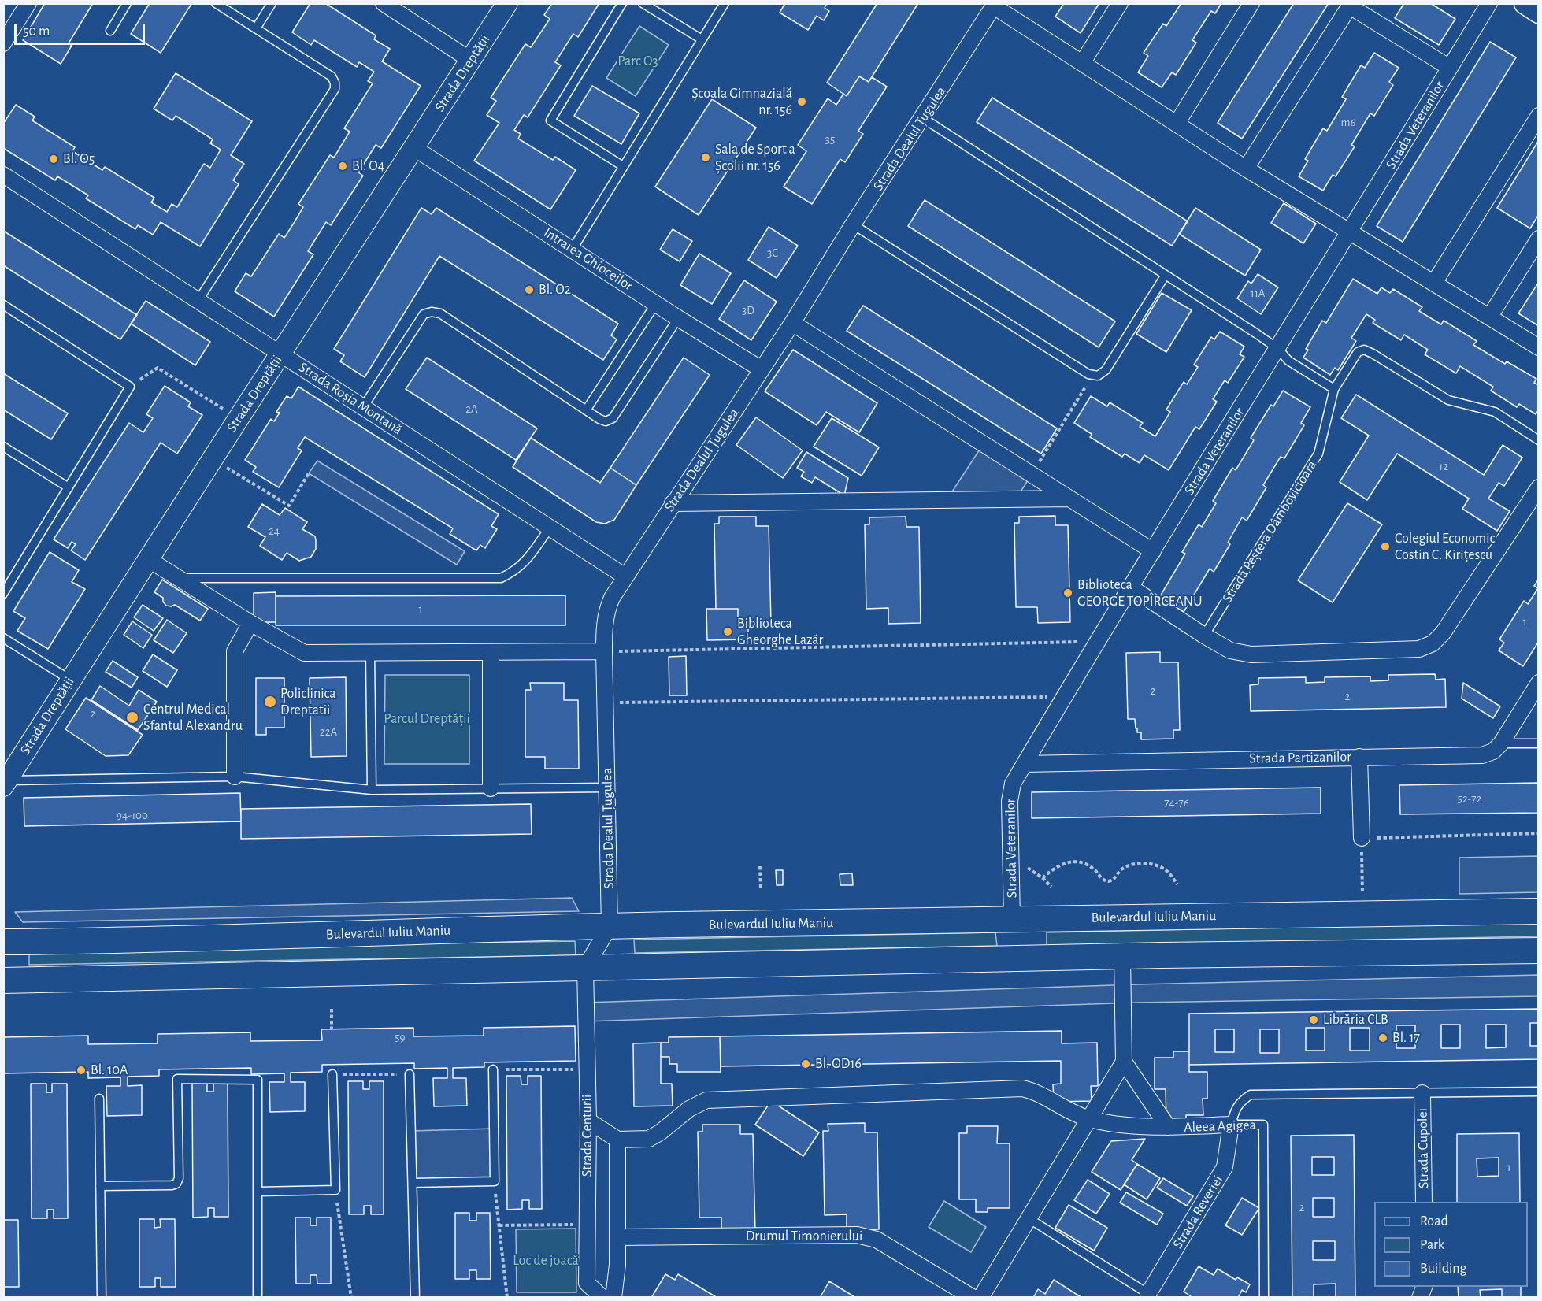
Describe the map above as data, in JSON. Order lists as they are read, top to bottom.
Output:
{
  "streets": {
    "main road": ["Bulevardul Iuliu Maniu"],
    "street": [
      "Strada Dreptății",
      "Strada Veteranilor",
      "Strada Dealul Țugulea",
      "Intrarea Ghioceilor",
      "Strada Roșia Montană",
      "Strada Partizanilor",
      "Aleea Agigea",
      "Strada Centurii",
      "Strada Cupolei",
      "Strada Reveriei",
      "Drumul Timonierului"
    ],
    "lane": ["Strada Peștera Dâmbovicioara"]
  },
  "crossings": [
    ["Strada Dreptății", "Intrarea Ghioceilor"],
    ["Strada Dreptății", "Strada Roșia Montană"],
    ["Strada Veteranilor", "Strada Partizanilor"],
    ["Strada Veteranilor", "Bulevardul Iuliu Maniu"],
    ["Strada Dealul Țugulea", "Intrarea Ghioceilor"],
    ["Strada Dealul Țugulea", "Strada Roșia Montană"],
    ["Strada Dealul Țugulea", "Bulevardul Iuliu Maniu"],
    ["Aleea Agigea", "Strada Reveriei"]
  ],
  "parks": ["Parc O3", "Parcul Dreptății", "Loc de joacă"],
  "places": [
    "Școala Gimnazială nr. 156",
    "Sala de Sport a Școlii nr. 156",
    "Bl. O5",
    "Bl. O4",
    "Bl. O2",
    "Colegiul Economic Costin C. Kirițescu",
    "Biblioteca GEORGE TOPÎRCEANU",
    "Biblioteca Gheorghe Lazăr",
    "Policlinica Dreptatii",
    "Centrul Medical Sfantul Alexandru",
    "Librăria CLB",
    "Bl. 17",
    "Bl. OD16",
    "Bl. 10A"
  ],
  "house_numbers": [
    "m6",
    "35",
    "3C",
    "11A",
    "3D",
    "2A",
    "12",
    "24",
    "1",
    "1",
    "2",
    "2",
    "2",
    "22A",
    "52-72",
    "74-76",
    "94-100",
    "59",
    "1",
    "2"
  ],
  "legend": ["Road", "Park", "Building"],
  "scale_bar": "50 m"
}
